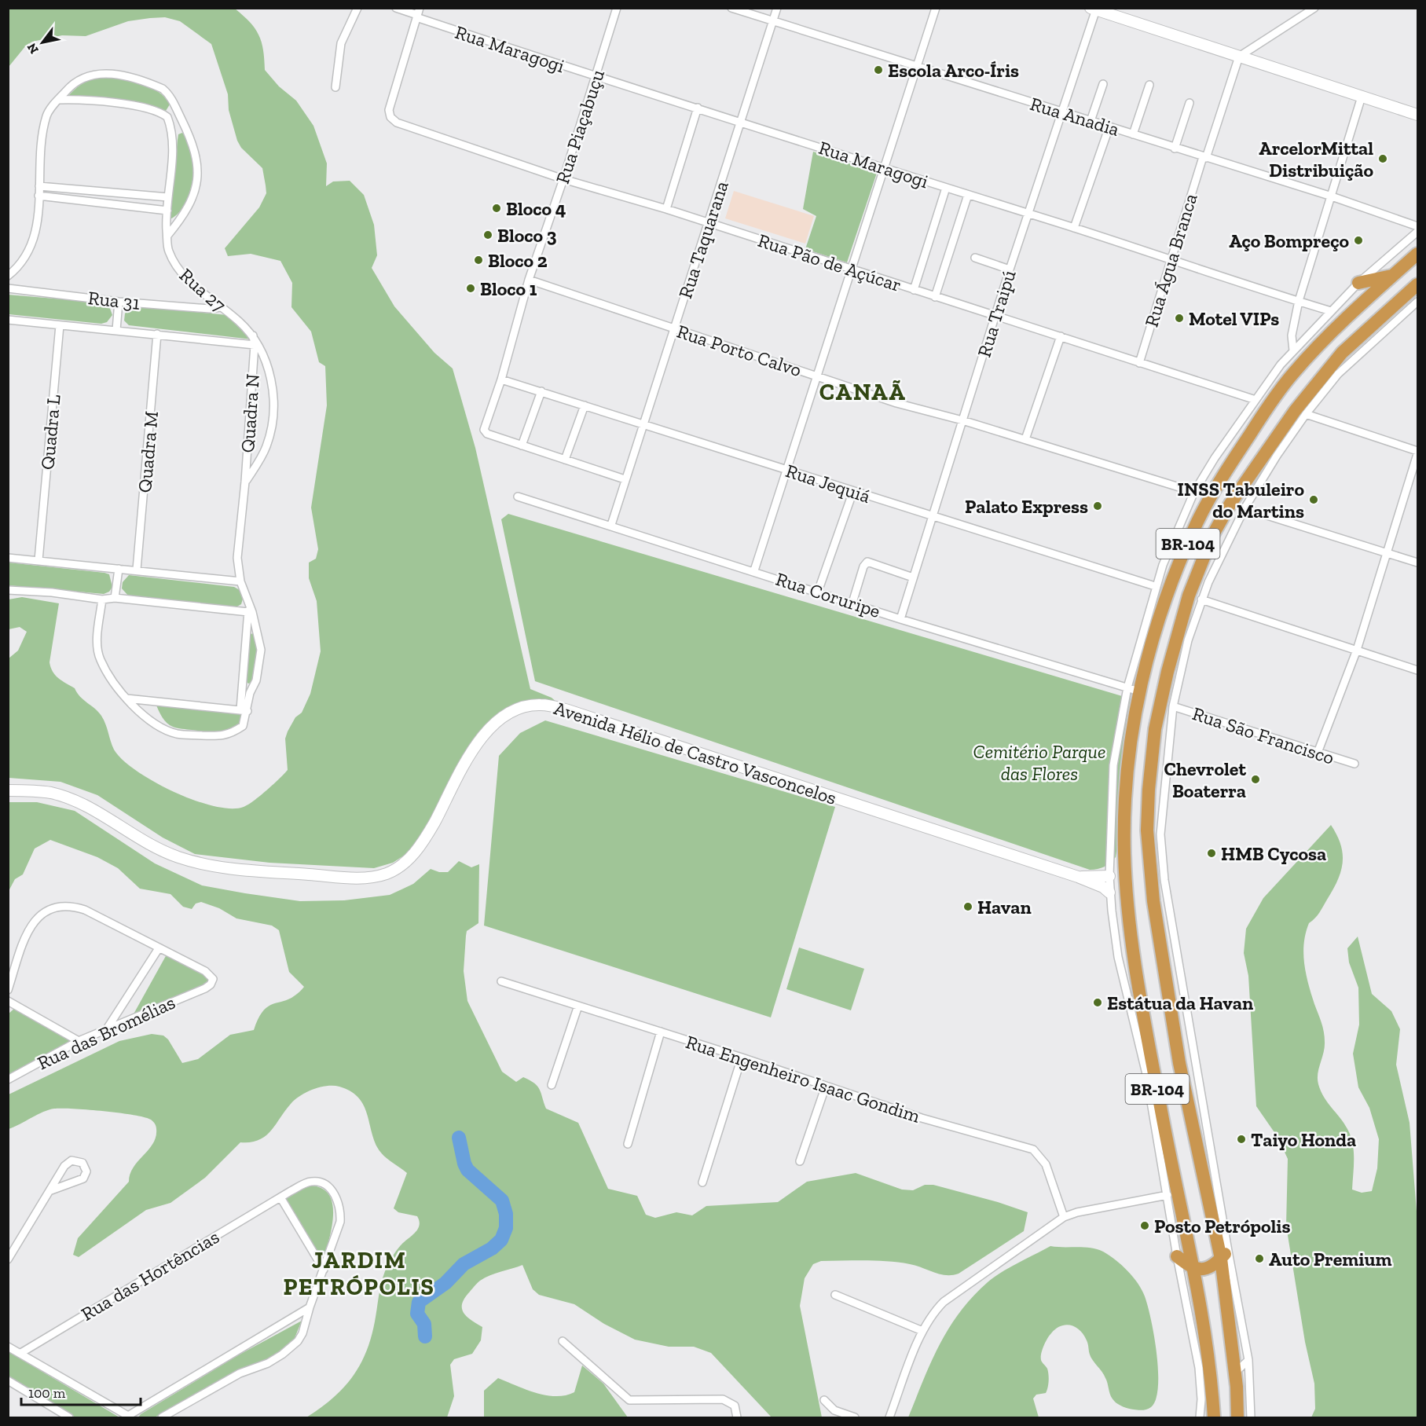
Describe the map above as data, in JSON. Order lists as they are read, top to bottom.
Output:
{
  "streets": {
    "highway": ["BR-104"],
    "street": [
      "Rua Maragogi",
      "Rua Anadia",
      "Rua Piaçabuçu",
      "Rua Taquarana",
      "Rua Água Branca",
      "Rua Pão de Açúcar",
      "Rua 27",
      "Rua 31",
      "Rua Traipú",
      "Rua Porto Calvo",
      "Quadra N",
      "Quadra L",
      "Quadra M",
      "Rua Jequiá",
      "Rua Coruripe",
      "Rua São Francisco",
      "Avenida Hélio de Castro Vasconcelos",
      "Rua das Bromélias",
      "Rua Engenheiro Isaac Gondim",
      "Rua das Hortências"
    ]
  },
  "crossings": [
    ["Rua Maragogi", "Rua Piaçabuçu"],
    ["Rua Maragogi", "Rua Taquarana"],
    ["Rua Maragogi", "Rua Água Branca"],
    ["Rua Maragogi", "Rua Pão de Açúcar"],
    ["Rua Maragogi", "Rua Traipú"],
    ["Rua Anadia", "Rua Taquarana"],
    ["Rua Anadia", "Rua Água Branca"],
    ["Rua Anadia", "Rua Traipú"],
    ["Rua Piaçabuçu", "Rua Pão de Açúcar"],
    ["Rua Piaçabuçu", "Rua Porto Calvo"],
    ["Rua Piaçabuçu", "Rua Jequiá"],
    ["Rua Taquarana", "Rua Pão de Açúcar"],
    ["Rua Taquarana", "Rua Porto Calvo"],
    ["Rua Taquarana", "Rua Jequiá"],
    ["Rua Taquarana", "Rua Coruripe"],
    ["Rua Água Branca", "Rua Pão de Açúcar"],
    ["Rua Pão de Açúcar", "Rua Traipú"],
    ["Rua 27", "Rua 31"],
    ["Rua 27", "Quadra N"],
    ["Rua Traipú", "Rua Porto Calvo"],
    ["Rua Traipú", "Rua Jequiá"],
    ["Rua Traipú", "Rua Coruripe"],
    ["BR-104", "Rua Coruripe"]
  ],
  "districts": ["CANAÃ", "JARDIM PETRÓPOLIS"],
  "parks": ["Cemitério Parque das Flores"],
  "places": [
    "Escola Arco-Íris",
    "ArcelorMittal Distribuição",
    "Bloco 4",
    "Bloco 3",
    "Aço Bompreço",
    "Bloco 2",
    "Bloco 1",
    "Motel VIPs",
    "INSS Tabuleiro do Martins",
    "Palato Express",
    "Chevrolet Boaterra",
    "HMB Cycosa",
    "Havan",
    "Estátua da Havan",
    "Taiyo Honda",
    "Posto Petrópolis",
    "Auto Premium"
  ],
  "scale_bar": "100 m",
  "north": "bottom left"
}
